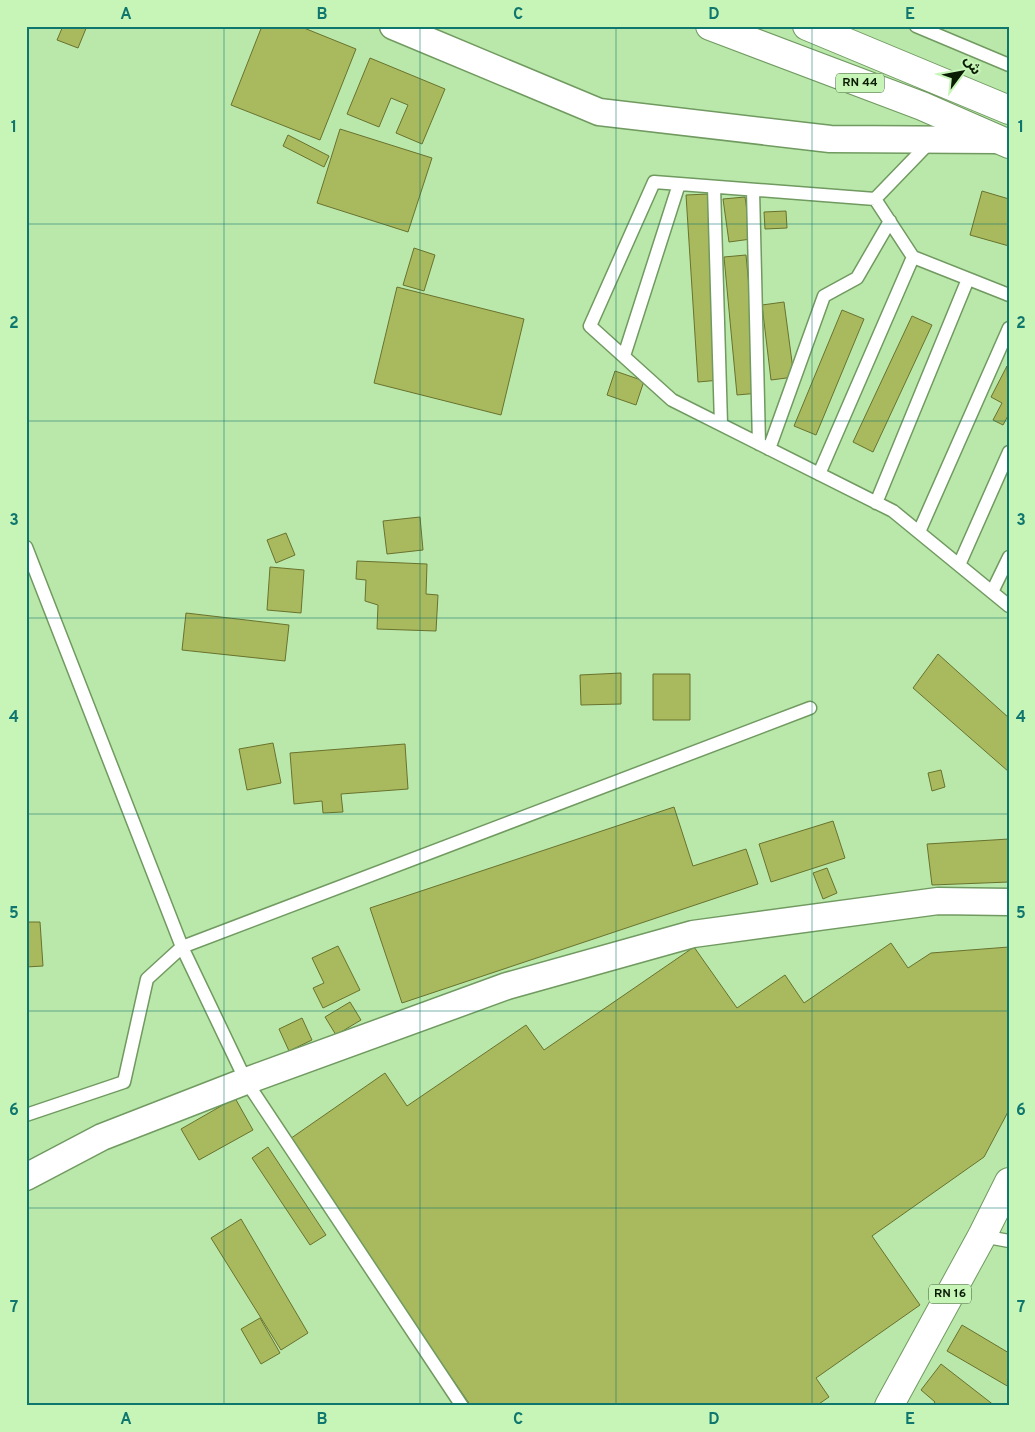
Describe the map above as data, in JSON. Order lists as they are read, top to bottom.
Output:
{
  "streets": {
    "main road": ["RN 44", "RN 16"]
  },
  "north": "top right",
  "grid": {
    "columns": [
      "A",
      "B",
      "C",
      "D",
      "E"
    ],
    "rows": [
      "1",
      "2",
      "3",
      "4",
      "5",
      "6",
      "7"
    ]
  }
}
